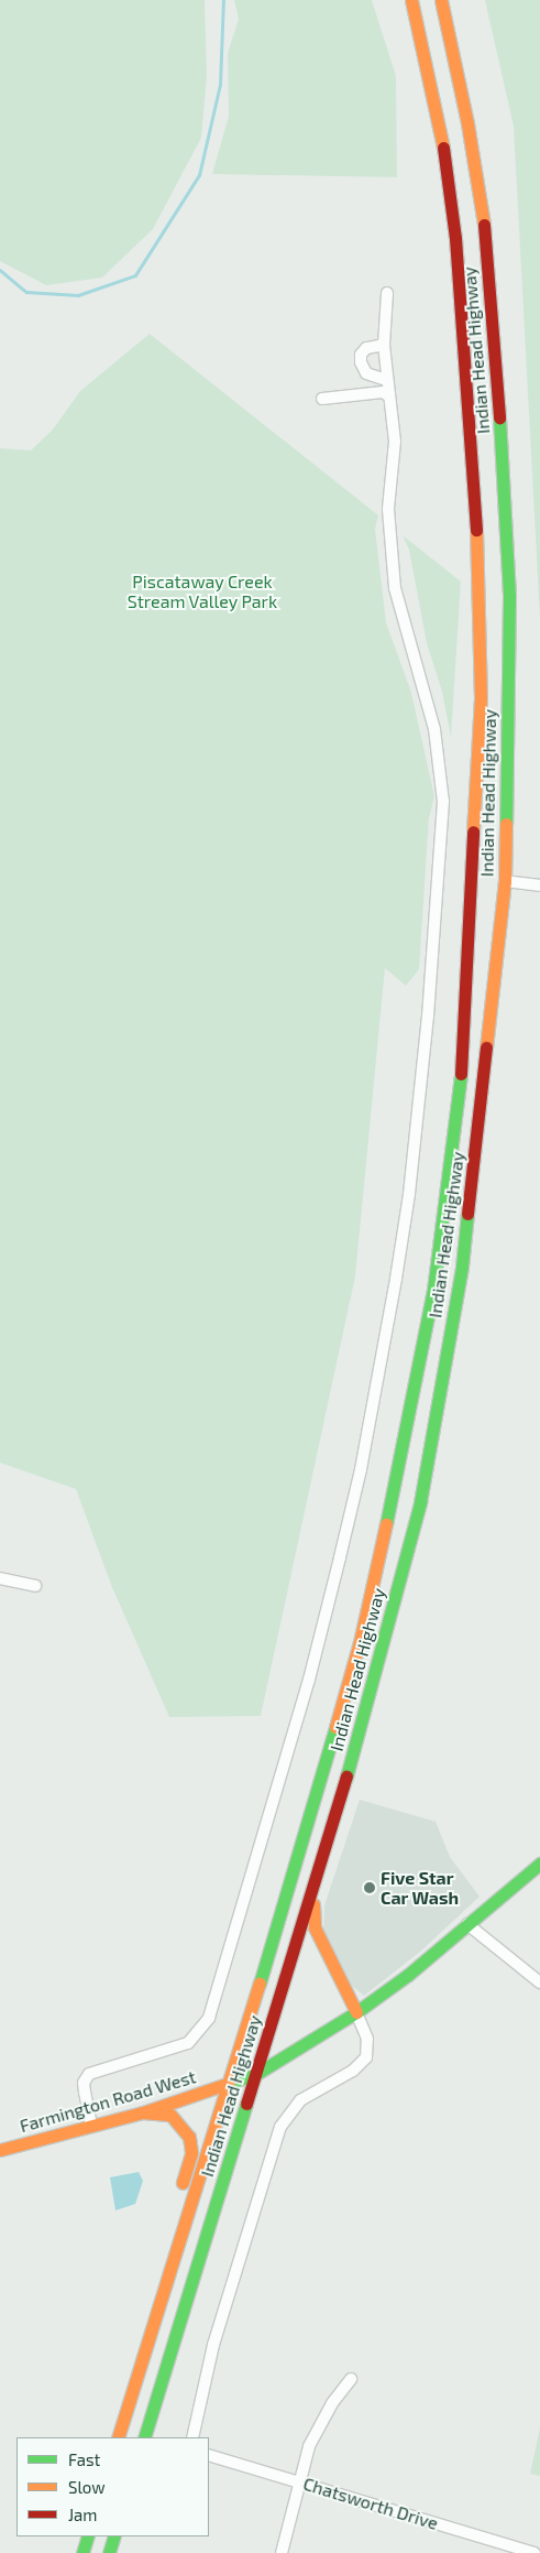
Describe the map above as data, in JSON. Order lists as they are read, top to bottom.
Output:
{
  "streets": {
    "main road": ["Indian Head Highway", "Farmington Road West"],
    "street": ["Chatsworth Drive"]
  },
  "crossings": [
    ["Indian Head Highway", "Farmington Road West"]
  ],
  "parks": ["Piscataway Creek Stream Valley Park"],
  "places": ["Five Star Car Wash"],
  "legend": ["Fast", "Slow", "Jam"]
}
